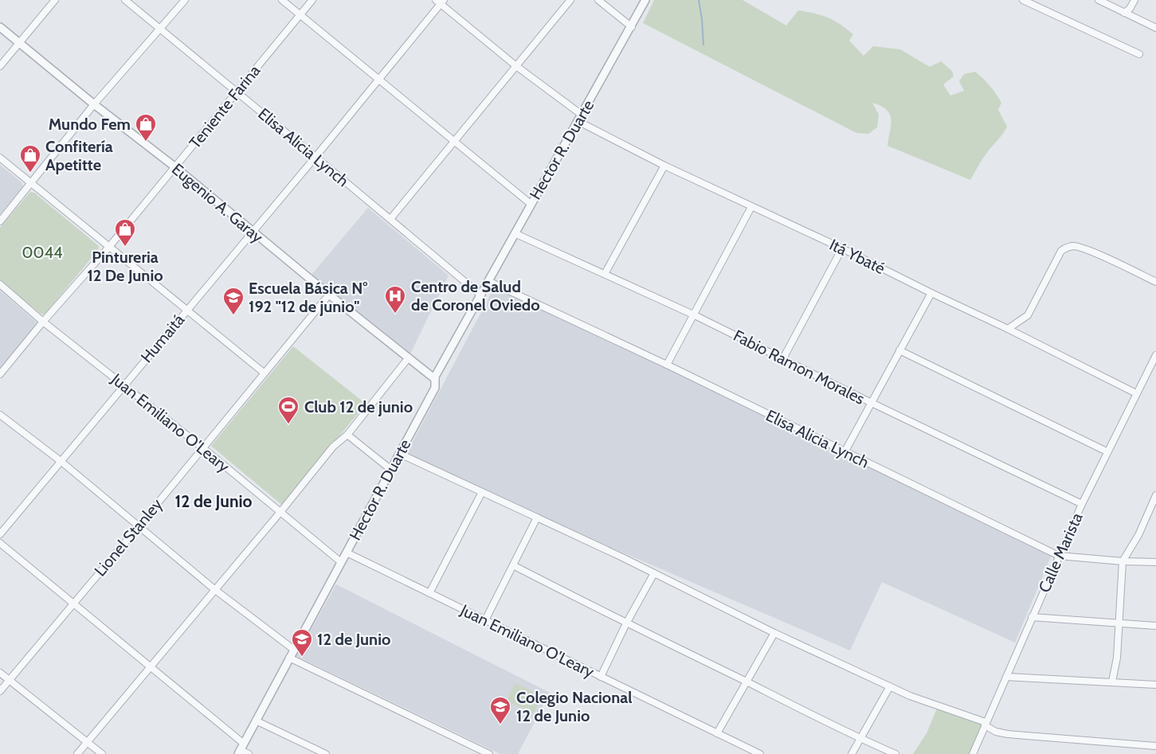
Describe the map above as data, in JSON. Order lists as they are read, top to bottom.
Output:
{
  "streets": {
    "street": [
      "Teniente Farina",
      "Elisa Alicia Lynch",
      "Hector R. Duarte",
      "Eugenio A. Garay",
      "Itá Ybaté",
      "Humaitá",
      "Fabio Ramon Morales",
      "Juan Emiliano O'Leary",
      "Lionel Stanley",
      "Calle Marista"
    ]
  },
  "crossings": [
    ["Teniente Farina", "Elisa Alicia Lynch"],
    ["Teniente Farina", "Eugenio A. Garay"],
    ["Teniente Farina", "Juan Emiliano O'Leary"],
    ["Elisa Alicia Lynch", "Hector R. Duarte"],
    ["Elisa Alicia Lynch", "Humaitá"],
    ["Elisa Alicia Lynch", "Calle Marista"],
    ["Hector R. Duarte", "Eugenio A. Garay"],
    ["Hector R. Duarte", "Itá Ybaté"],
    ["Hector R. Duarte", "Fabio Ramon Morales"],
    ["Hector R. Duarte", "Juan Emiliano O'Leary"],
    ["Eugenio A. Garay", "Humaitá"],
    ["Eugenio A. Garay", "Lionel Stanley"],
    ["Itá Ybaté", "Humaitá"],
    ["Itá Ybaté", "Calle Marista"],
    ["Humaitá", "Juan Emiliano O'Leary"],
    ["Fabio Ramon Morales", "Calle Marista"],
    ["Juan Emiliano O'Leary", "Lionel Stanley"]
  ],
  "districts": ["12 de Junio"],
  "parks": ["0044"],
  "places": {
    "shop": ["Mundo Fem", "Confitería Apetitte", "Pintureria 12 De Junio"],
    "hospital": ["Centro de Salud de Coronel Oviedo"],
    "school or university": ["Escuela Básica N° 192 \"12 de junio\"", "12 de Junio", "Colegio Nacional 12 de Junio"],
    "sports": ["Club 12 de junio"]
  }
}
